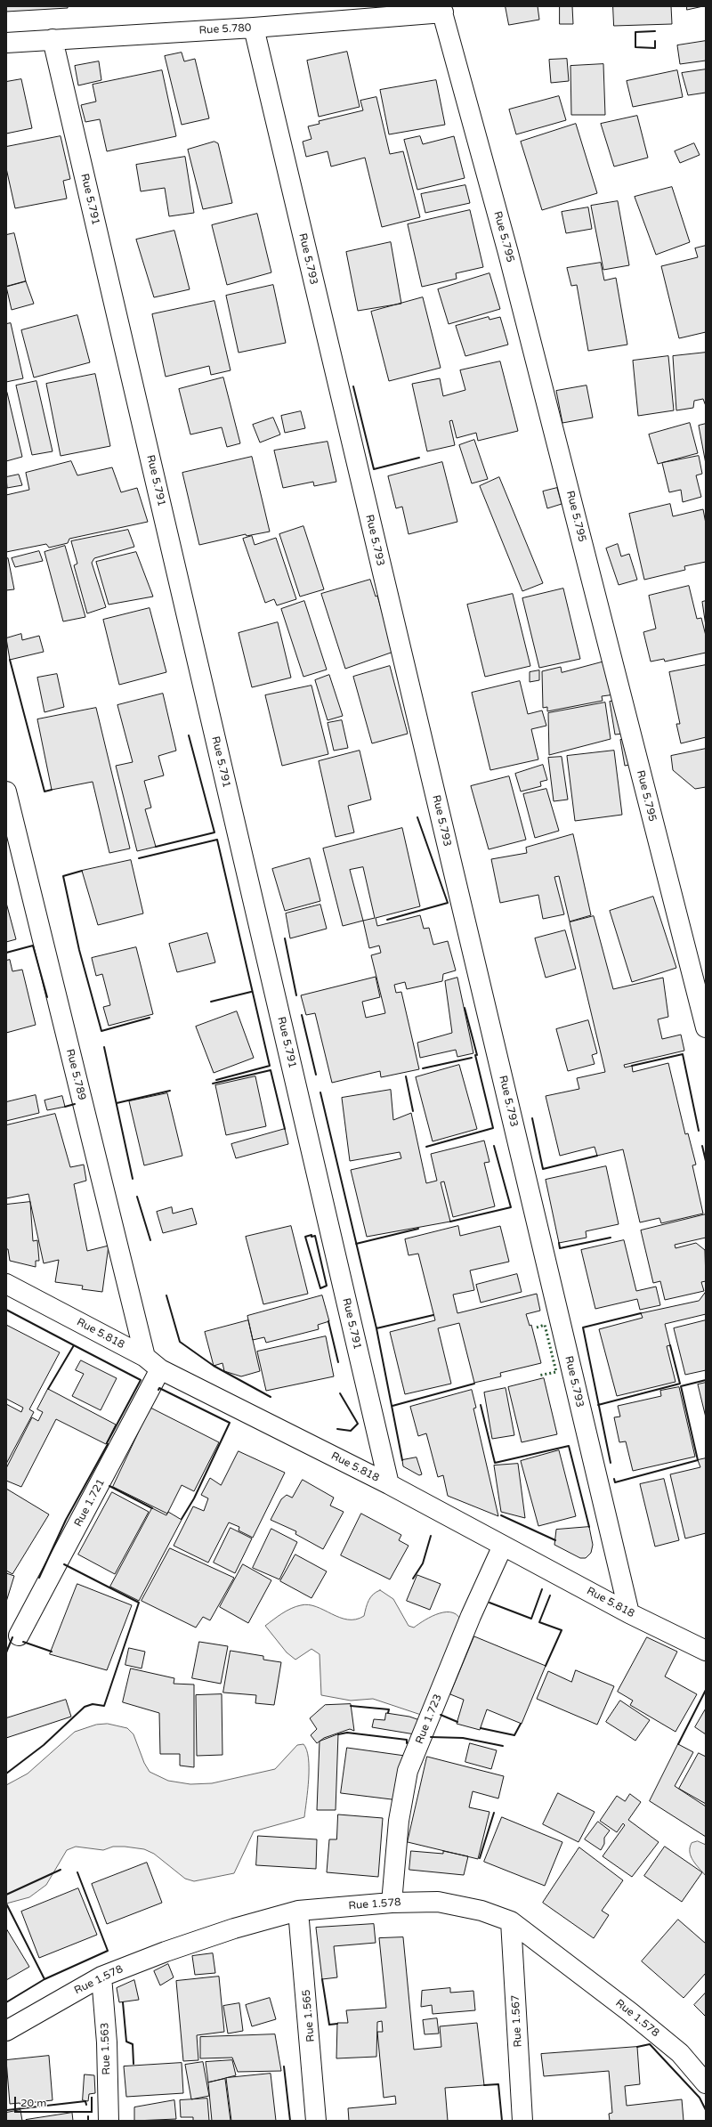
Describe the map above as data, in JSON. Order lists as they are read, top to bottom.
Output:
{
  "streets": {
    "street": [
      "Rue 5.780",
      "Rue 5.791",
      "Rue 5.795",
      "Rue 5.793",
      "Rue 5.789",
      "Rue 5.818",
      "Rue 1.721",
      "Rue 1.723",
      "Rue 1.578",
      "Rue 1.565",
      "Rue 1.567",
      "Rue 1.563"
    ]
  },
  "crossings": [
    ["Rue 5.780", "Rue 5.791"],
    ["Rue 5.780", "Rue 5.795"],
    ["Rue 5.780", "Rue 5.793"],
    ["Rue 5.791", "Rue 5.818"],
    ["Rue 5.793", "Rue 5.818"],
    ["Rue 5.789", "Rue 5.818"],
    ["Rue 5.818", "Rue 1.721"],
    ["Rue 5.818", "Rue 1.723"],
    ["Rue 1.723", "Rue 1.578"],
    ["Rue 1.578", "Rue 1.565"],
    ["Rue 1.578", "Rue 1.567"],
    ["Rue 1.578", "Rue 1.563"]
  ],
  "scale_bar": "20 m"
}
